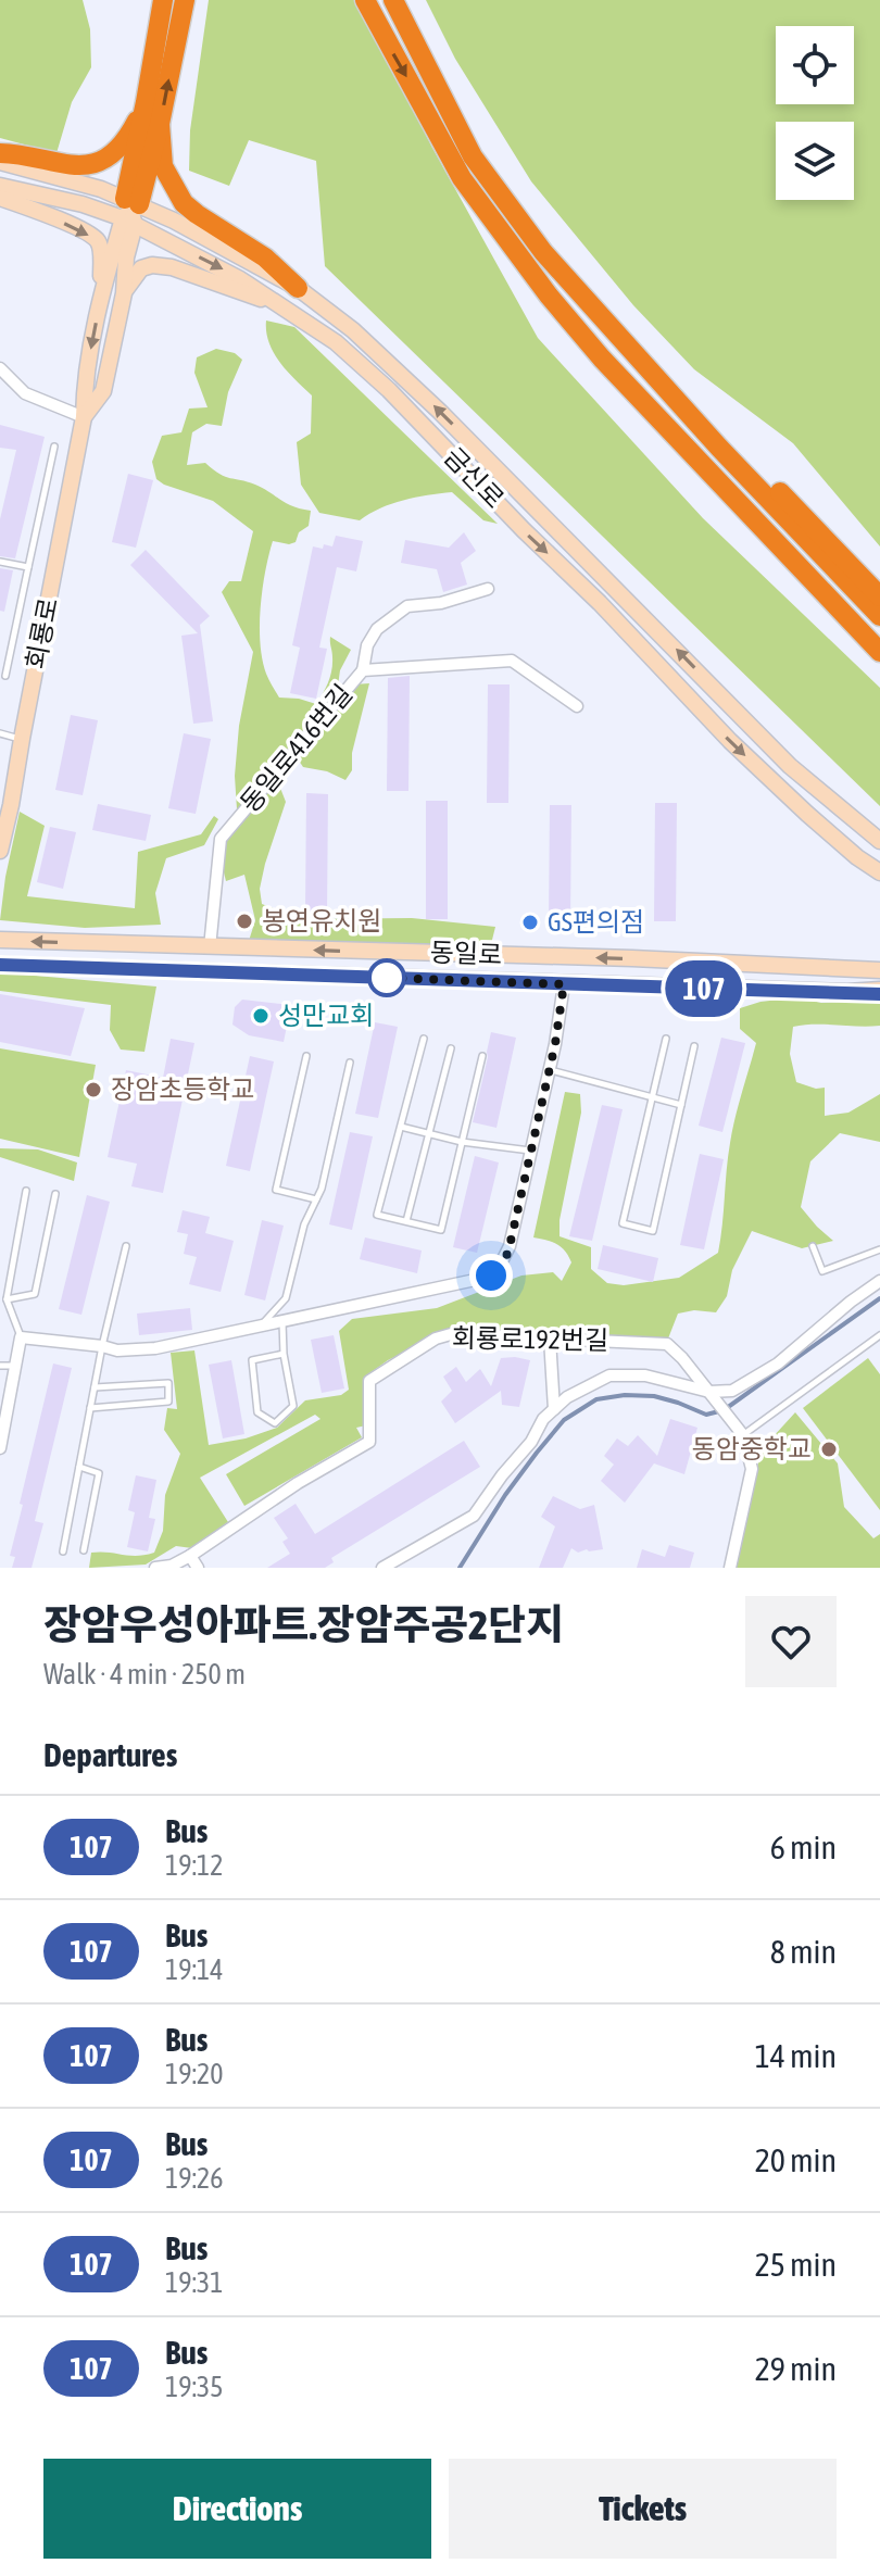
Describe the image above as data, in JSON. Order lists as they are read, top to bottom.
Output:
{
  "streets": {
    "street": [
      "금신로",
      "회룡로",
      "동일로416번길",
      "동일로",
      "회룡로192번길"
    ]
  },
  "crossings": [
    ["금신로", "회룡로"],
    ["동일로416번길", "동일로"]
  ],
  "places": [
    "봉연유치원",
    "GS편의점",
    "성만교회",
    "장암초등학교",
    "동암중학교"
  ],
  "lines": ["bus line 107"],
  "page": {
    "on_map": "107",
    "heading": [
      ["장암우성아파트.장암주공2단지", "Walk · 4 min · 250 m"],
      "Departures"
    ],
    "list": [
      {
        "mark": "107",
        "name": "Bus",
        "note": "19:12",
        "value": "6 min"
      },
      {
        "mark": "107",
        "name": "Bus",
        "note": "19:14",
        "value": "8 min"
      },
      {
        "mark": "107",
        "name": "Bus",
        "note": "19:20",
        "value": "14 min"
      },
      {
        "mark": "107",
        "name": "Bus",
        "note": "19:26",
        "value": "20 min"
      },
      {
        "mark": "107",
        "name": "Bus",
        "note": "19:31",
        "value": "25 min"
      },
      {
        "mark": "107",
        "name": "Bus",
        "note": "19:35",
        "value": "29 min"
      }
    ],
    "buttons": ["Directions", "Tickets"]
  }
}
